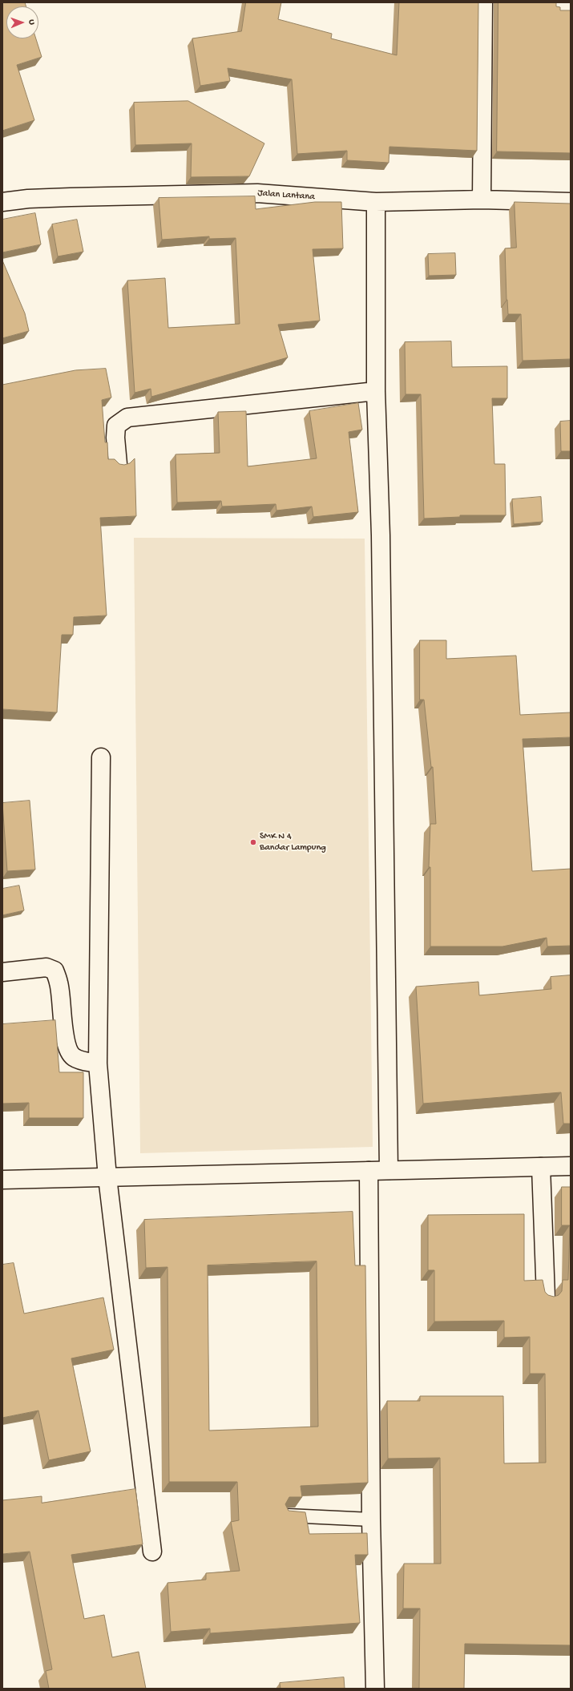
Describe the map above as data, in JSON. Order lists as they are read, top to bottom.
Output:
{
  "streets": {
    "street": ["Jalan Lantana"]
  },
  "places": ["SMK N 4 Bandar Lampung"],
  "north": "right"
}
